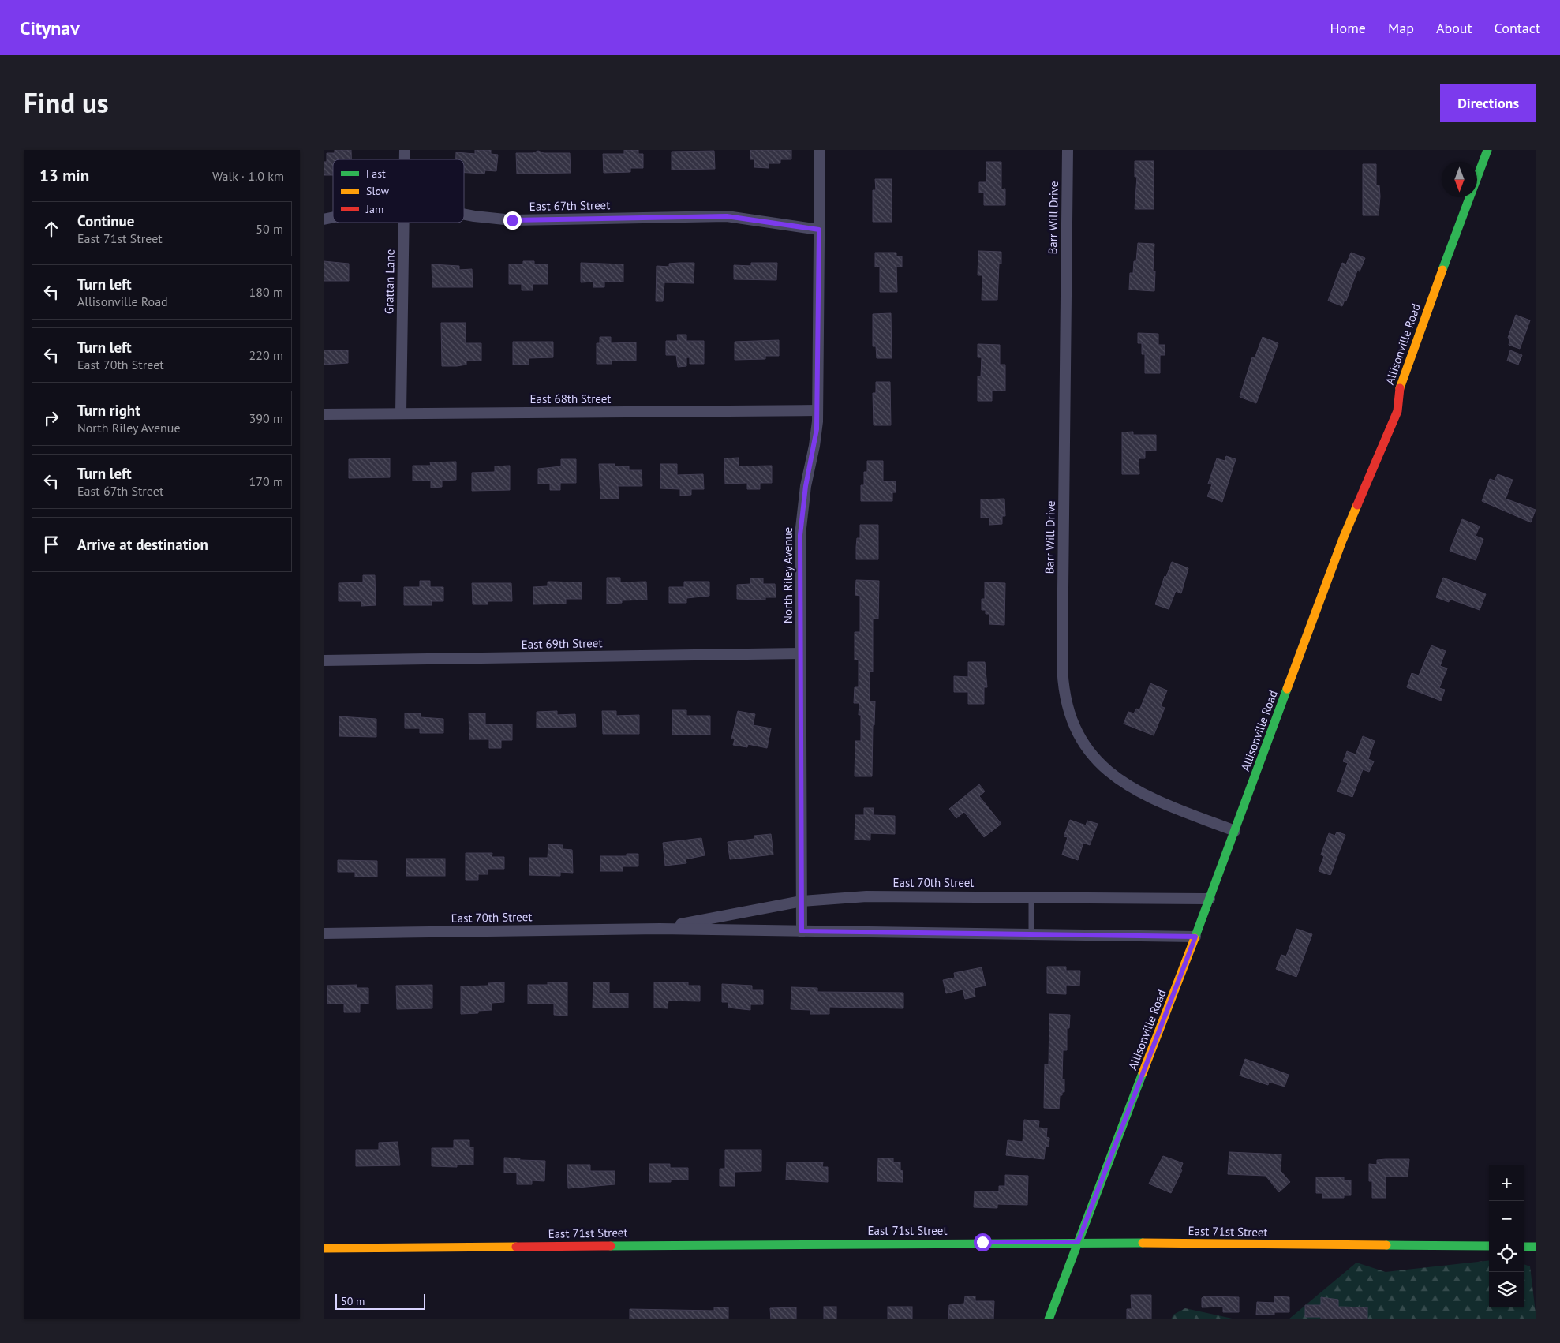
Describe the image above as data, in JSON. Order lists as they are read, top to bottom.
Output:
{
  "streets": {
    "main road": ["Allisonville Road", "East 71st Street"],
    "street": [
      "East 67th Street",
      "Barr Will Drive",
      "Grattan Lane",
      "East 68th Street",
      "North Riley Avenue",
      "East 69th Street",
      "East 70th Street"
    ]
  },
  "crossings": [
    ["East 67th Street", "North Riley Avenue"],
    ["Barr Will Drive", "Allisonville Road"],
    ["Grattan Lane", "East 68th Street"],
    ["Allisonville Road", "East 70th Street"],
    ["Allisonville Road", "East 71st Street"],
    ["East 68th Street", "North Riley Avenue"],
    ["North Riley Avenue", "East 69th Street"],
    ["North Riley Avenue", "East 70th Street"]
  ],
  "legend": ["Fast", "Slow", "Jam"],
  "scale_bar": "50 m",
  "north": "bottom",
  "page": {
    "header": "Citynav",
    "nav": [
      "Home",
      "Map",
      "About",
      "Contact"
    ],
    "title": "Find us",
    "buttons": "Directions",
    "heading": ["13 min", "Walk · 1.0 km"],
    "list": [
      ["Continue", "East 71st Street", "50 m"],
      ["Turn left", "Allisonville Road", "180 m"],
      ["Turn left", "East 70th Street", "220 m"],
      ["Turn right", "North Riley Avenue", "390 m"],
      ["Turn left", "East 67th Street", "170 m"],
      "Arrive at destination"
    ],
    "map_buttons": ["+", "−"],
    "scale": "50 m"
  }
}
